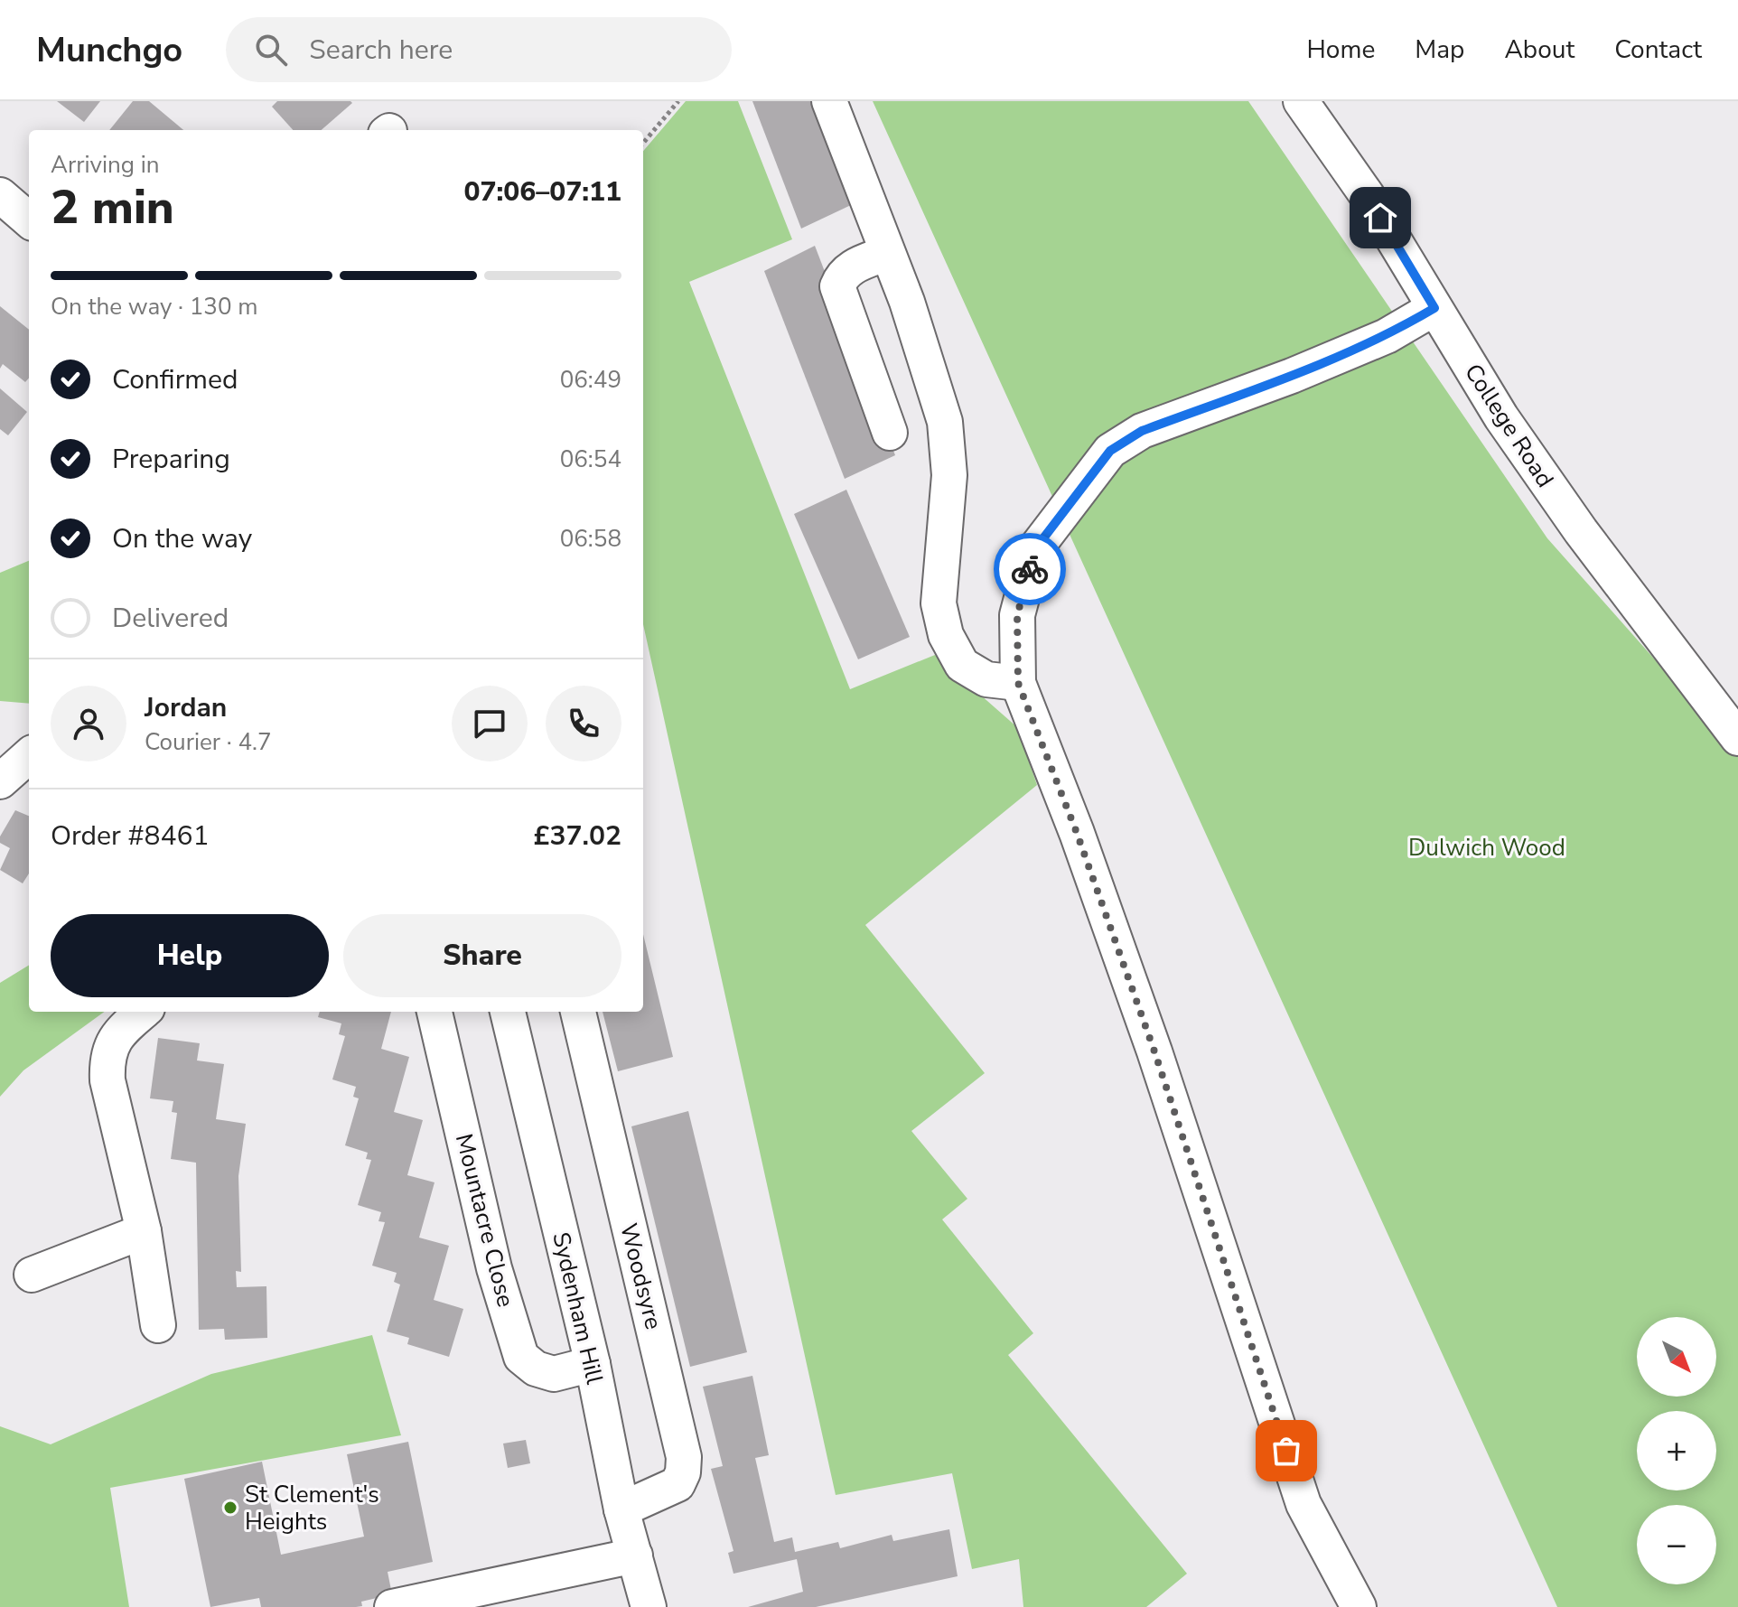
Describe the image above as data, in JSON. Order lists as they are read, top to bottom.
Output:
{
  "streets": {
    "street": [
      "College Road",
      "Mountacre Close",
      "Woodsyre",
      "Sydenham Hill"
    ]
  },
  "crossings": [
    ["Mountacre Close", "Sydenham Hill"],
    ["Woodsyre", "Sydenham Hill"]
  ],
  "parks": ["Dulwich Wood"],
  "places": ["St Clement's Heights"],
  "north": "bottom right",
  "page": {
    "header": "Munchgo",
    "search": "Search here",
    "nav": [
      "Home",
      "Map",
      "About",
      "Contact"
    ],
    "heading": ["2 min", "Arriving in", "07:06–07:11"],
    "panel": [
      "Jordan",
      "Courier · 4.7",
      "Order #8461",
      "£37.02"
    ],
    "bar": "On the way · 130 m",
    "list": [
      ["Confirmed", "06:49"],
      ["Preparing", "06:54"],
      ["On the way", "06:58"],
      "Delivered"
    ],
    "buttons": ["Help", "Share"],
    "map_buttons": ["+", "−"]
  }
}
